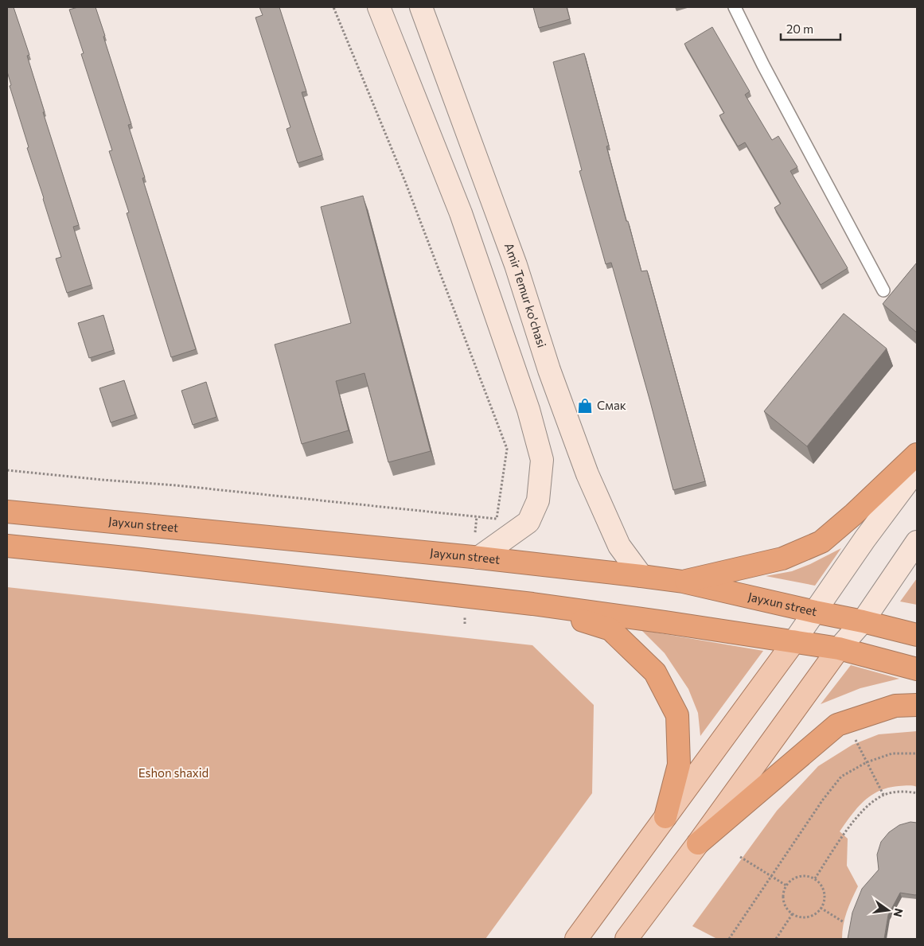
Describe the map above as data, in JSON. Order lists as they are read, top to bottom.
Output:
{
  "streets": {
    "highway": ["Jayxun street"],
    "main road": ["Amir Temur ko'chasi"]
  },
  "crossings": [
    ["Amir Temur ko'chasi", "Jayxun street"]
  ],
  "parks": ["Eshon shaxid"],
  "places": {
    "shop": ["Смак"]
  },
  "scale_bar": "20 m",
  "north": "right"
}
